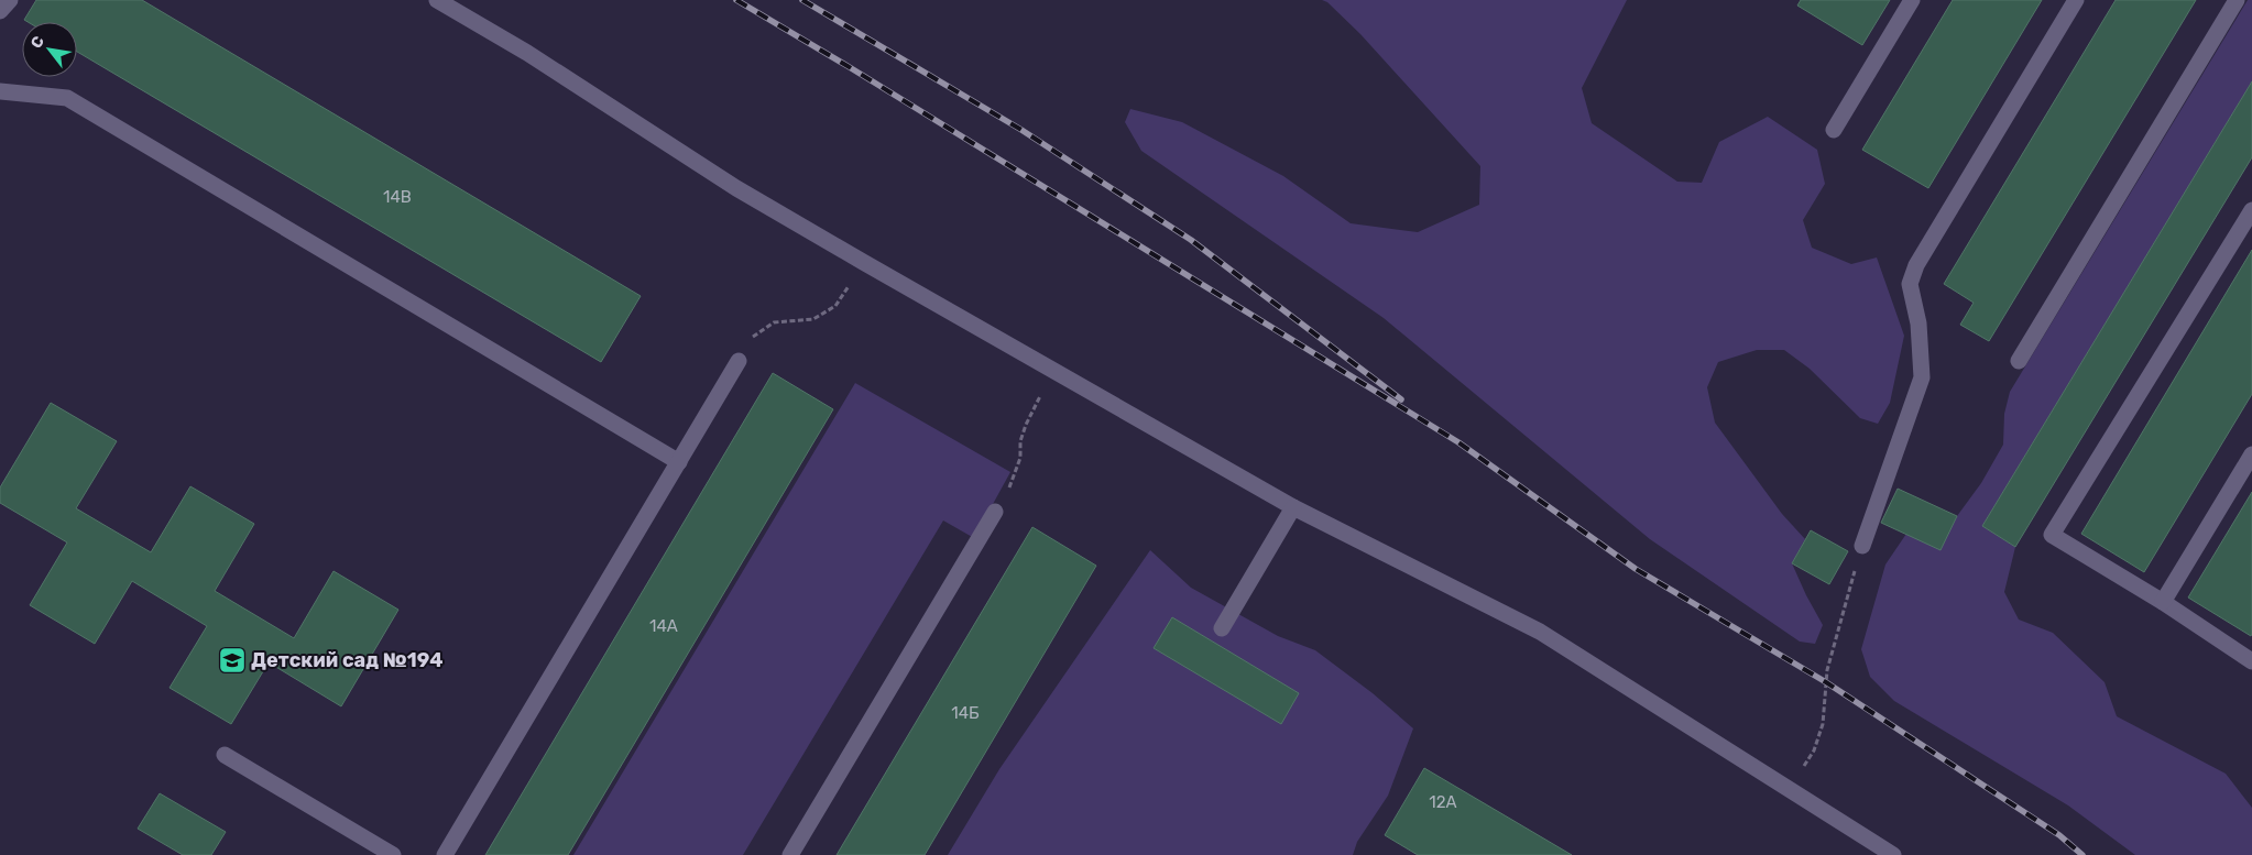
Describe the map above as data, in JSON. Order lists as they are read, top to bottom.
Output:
{
  "places": {
    "school or university": ["Детский сад №194"]
  },
  "house_numbers": [
    "14В",
    "14А",
    "14Б",
    "12А"
  ],
  "north": "top left"
}
